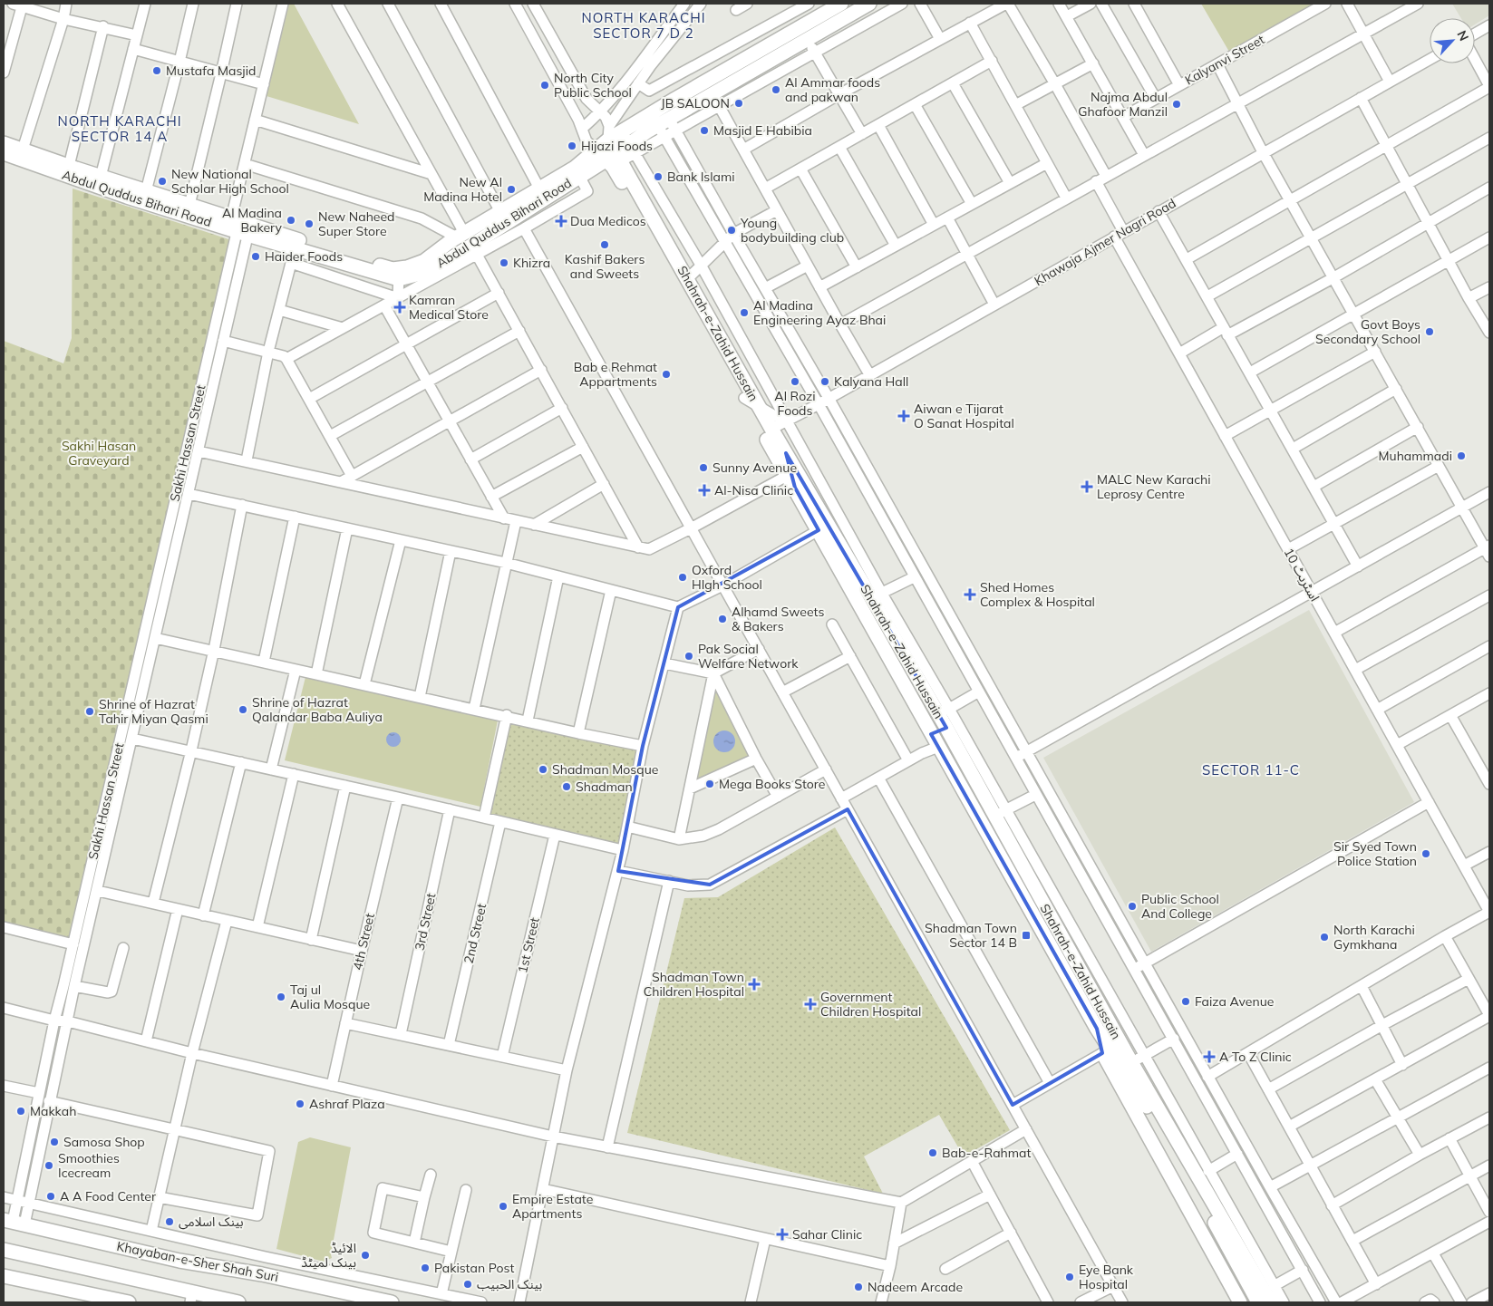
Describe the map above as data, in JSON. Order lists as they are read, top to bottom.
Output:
{
  "streets": {
    "main road": ["Abdul Quddus Bihari Road", "Shahrah-e-Zahid Hussain", "Khayaban-e-Sher Shah Suri"],
    "street": [
      "Kalyanvi Street",
      "Khawaja Ajmer Nagri Road",
      "Sakhi Hassan Street",
      "اسٹریٹ 10",
      "3rd Street",
      "2nd Street",
      "4th Street",
      "1st Street"
    ]
  },
  "crossings": [
    ["Abdul Quddus Bihari Road", "Shahrah-e-Zahid Hussain"],
    ["Abdul Quddus Bihari Road", "Sakhi Hassan Street"],
    ["Khawaja Ajmer Nagri Road", "Shahrah-e-Zahid Hussain"],
    ["Khawaja Ajmer Nagri Road", "اسٹریٹ 10"],
    ["Sakhi Hassan Street", "Khayaban-e-Sher Shah Suri"]
  ],
  "districts": ["NORTH KARACHI SECTOR 7 D 2", "NORTH KARACHI SECTOR 14 A", "SECTOR 11-C"],
  "parks": ["Sakhi Hasan Graveyard"],
  "places": {
    "other": [
      "Mustafa Masjid",
      "North City Public School",
      "Al Ammar foods and pakwan",
      "JB SALOON",
      "Najma Abdul Ghafoor Manzil",
      "Masjid E Habibia",
      "Hijazi Foods",
      "Bank lslami",
      "New National Scholar High School",
      "New Al Madina Hotel",
      "Al Madina Bakery",
      "New Naheed Super Store",
      "Young bodybuilding club",
      "Kashif Bakers and Sweets",
      "Haider Foods",
      "Khizra",
      "Al Madina Engineering Ayaz Bhai",
      "Govt Boys Secondary School",
      "Bab e Rehmat Appartments",
      "Al Rozi Foods",
      "Kalyana Hall",
      "Muhammadi",
      "Sunny Avenue",
      "Oxford HIgh School",
      "Alhamd Sweets & Bakers",
      "Pak Social Welfare Network",
      "Shrine of Hazrat Qalandar Baba Auliya",
      "Shrine of Hazrat Tahir Miyan Qasmi",
      "Shadman Mosque",
      "Mega Books Store",
      "Shadman",
      "Sir Syed Town Police Station",
      "Public School And College",
      "North Karachi Gymkhana",
      "Taj ul Aulia Mosque",
      "Faiza Avenue",
      "Ashraf Plaza",
      "Makkah",
      "Samosa Shop",
      "Bab-e-Rahmat",
      "Smoothies Icecream",
      "A A Food Center",
      "Empire Estate Apartments",
      "بینک اسلامی",
      "الائیڈ بینک لمیٹڈ",
      "Pakistan Post",
      "Eye Bank Hospital",
      "بينک الحبيب",
      "Nadeem Arcade"
    ],
    "health": [
      "Dua Medicos",
      "Kamran Medical Store",
      "Aiwan e Tijarat O Sanat Hospital",
      "MALC New Karachi Leprosy Centre",
      "Al-Nisa Clinic",
      "Shed Homes Complex & Hospital",
      "Shadman Town Children Hospital",
      "Government Children Hospital",
      "A To Z Clinic",
      "Sahar Clinic"
    ],
    "transit": ["Shadman Town Sector 14 B"]
  },
  "north": "top right"
}
